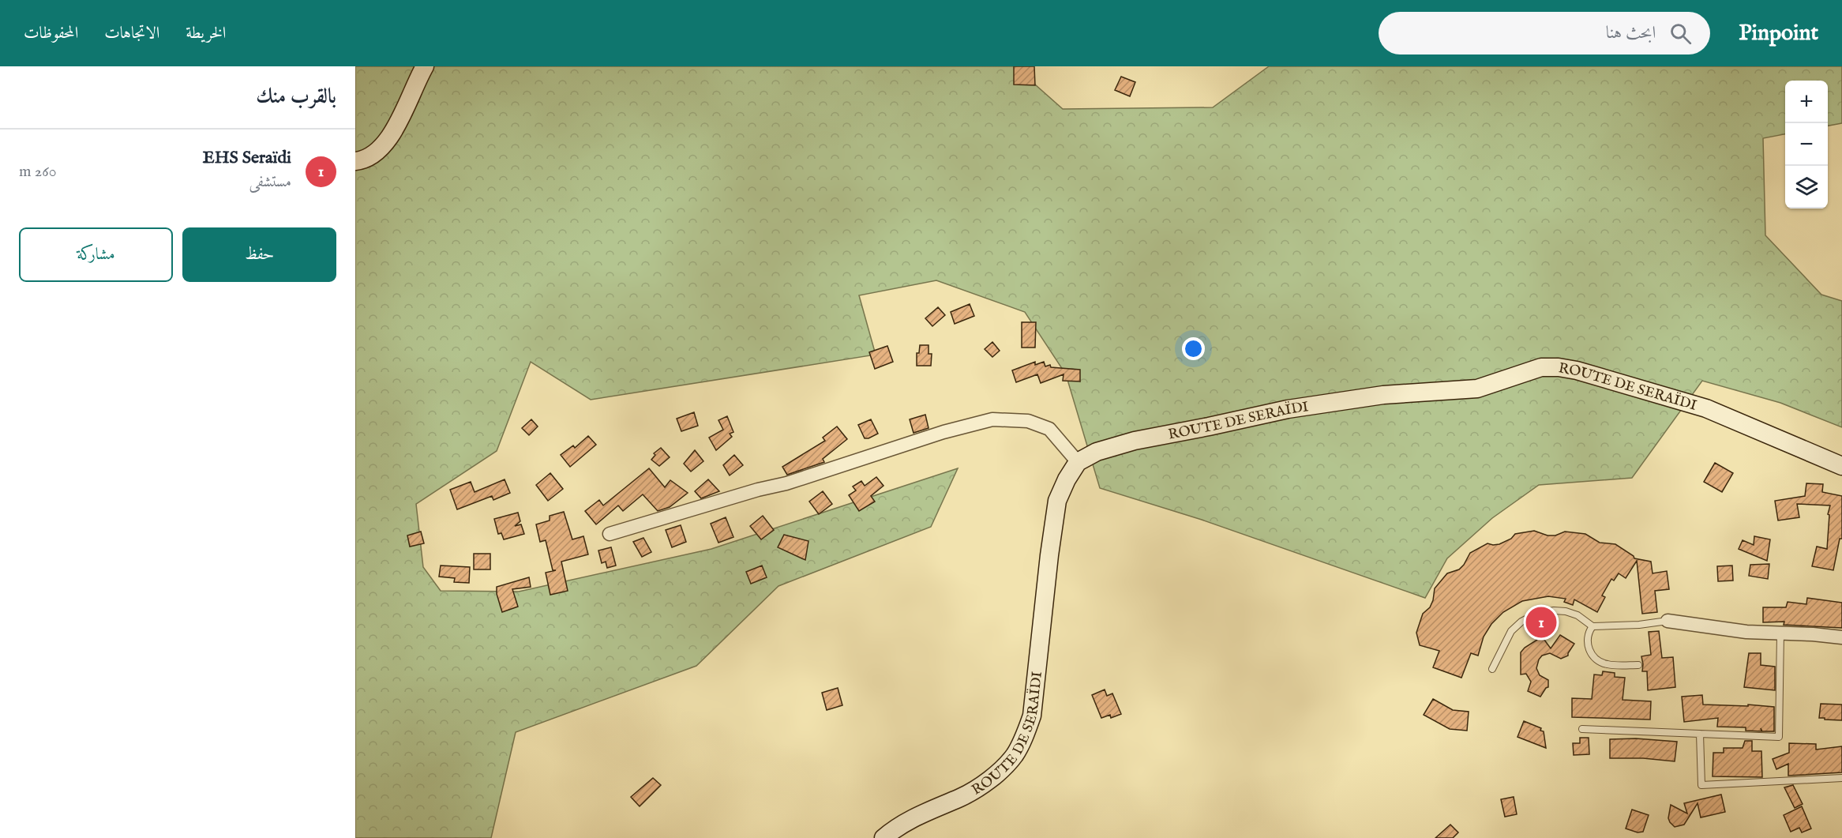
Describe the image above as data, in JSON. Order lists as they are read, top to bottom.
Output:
{
  "streets": {
    "main road": ["ROUTE DE SERAÏDI"]
  },
  "page": {
    "header": "Pinpoint",
    "search": "ابحث هنا",
    "nav": ["الخريطة", "الاتجاهات", "المحفوظات"],
    "heading": "بالقرب منك",
    "map_buttons": ["+", "−"],
    "list": [
      {
        "mark": "1",
        "name": "EHS Seraïdi",
        "note": "مستشفى",
        "value": "260 m"
      }
    ],
    "buttons": ["حفظ", "مشاركة"],
    "pins": "1"
  }
}
